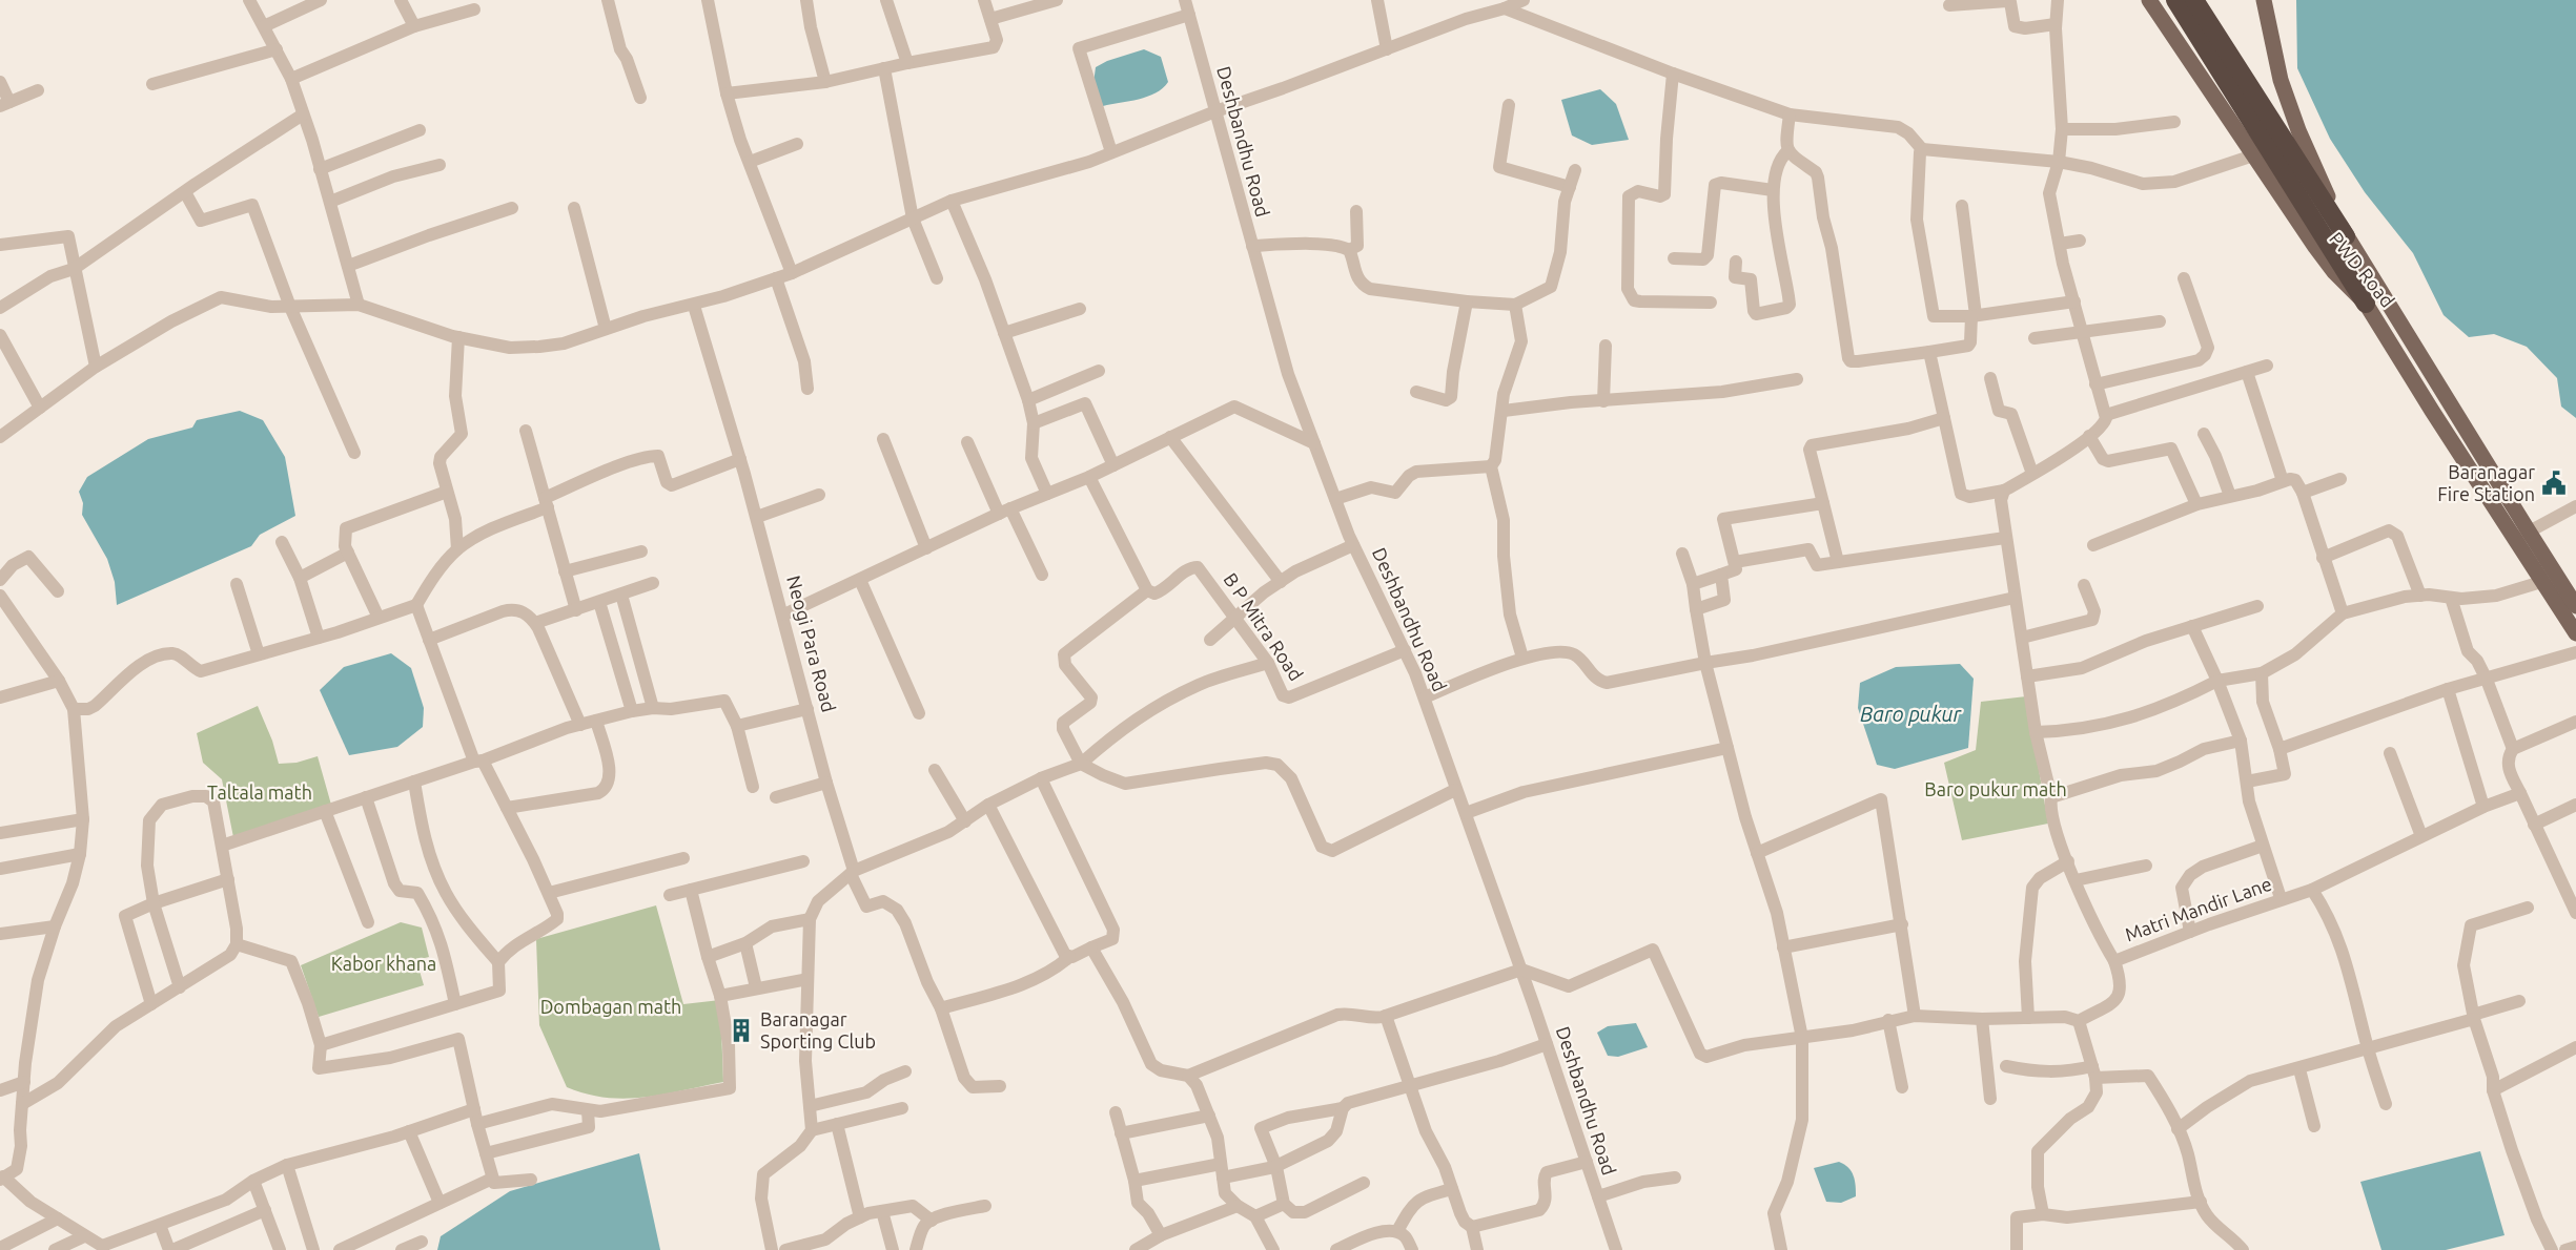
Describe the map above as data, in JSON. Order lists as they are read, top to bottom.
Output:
{
  "streets": {
    "main road": ["PWD Road"],
    "street": [
      "Deshbandhu Road",
      "B P Mitra Road",
      "Neogi Para Road",
      "Matri Mandir Lane"
    ]
  },
  "crossings": [
    ["Deshbandhu Road", "B P Mitra Road"]
  ],
  "water": ["Baro pukur"],
  "parks": [
    "Baro pukur math",
    "Taltala math",
    "Kabor khana",
    "Dombagan math"
  ],
  "places": {
    "public building": ["Baranagar Fire Station"],
    "building": ["Baranagar Sporting Club"]
  }
}
